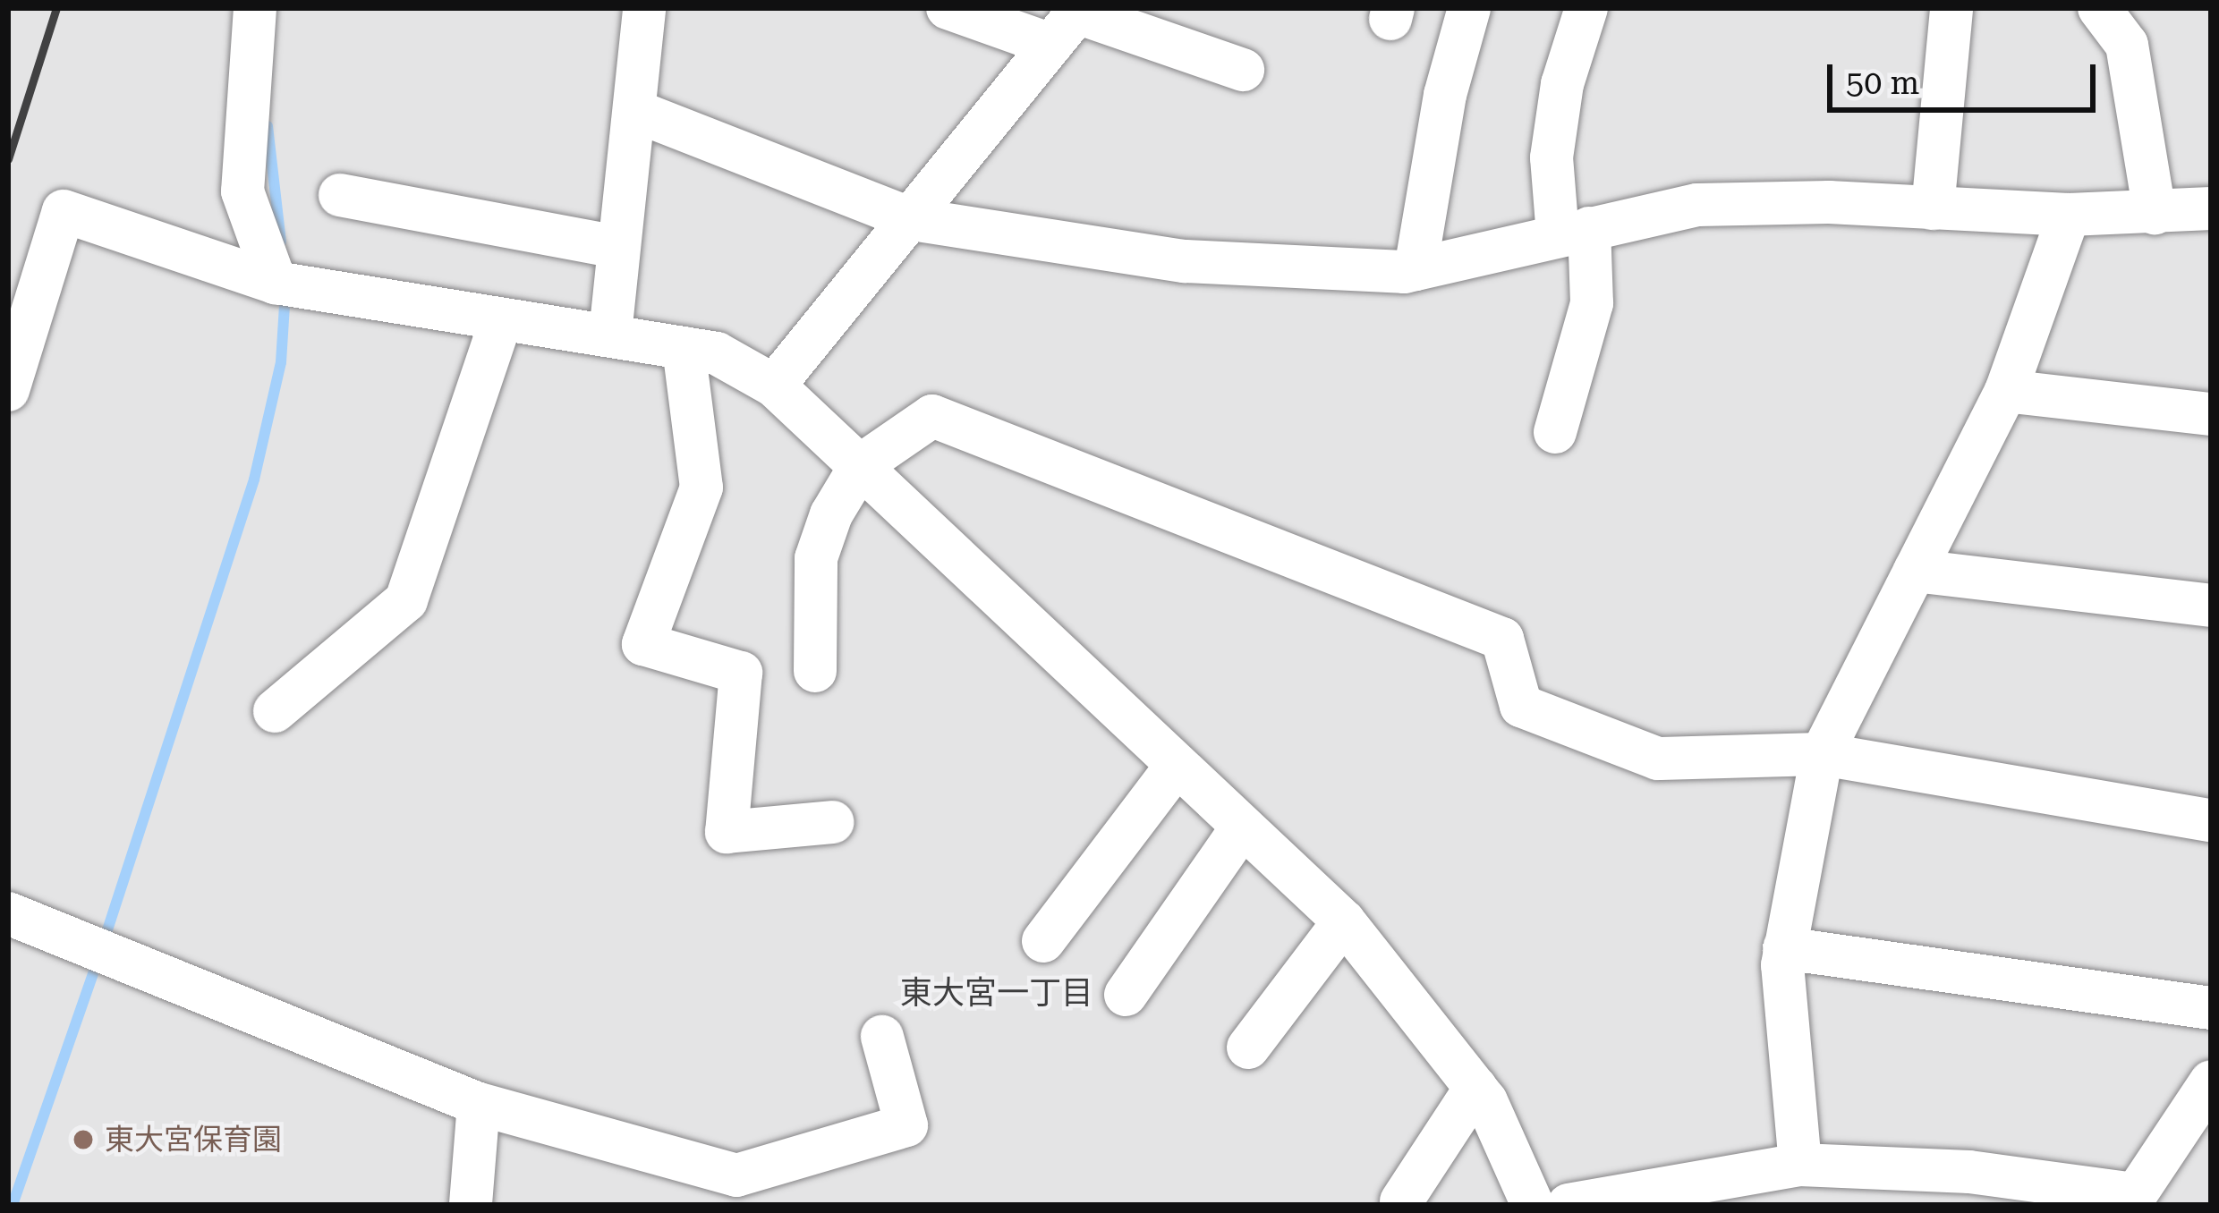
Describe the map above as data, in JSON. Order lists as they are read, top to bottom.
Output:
{
  "districts": ["東大宮一丁目"],
  "places": ["東大宮保育園"],
  "scale_bar": "50 m"
}
